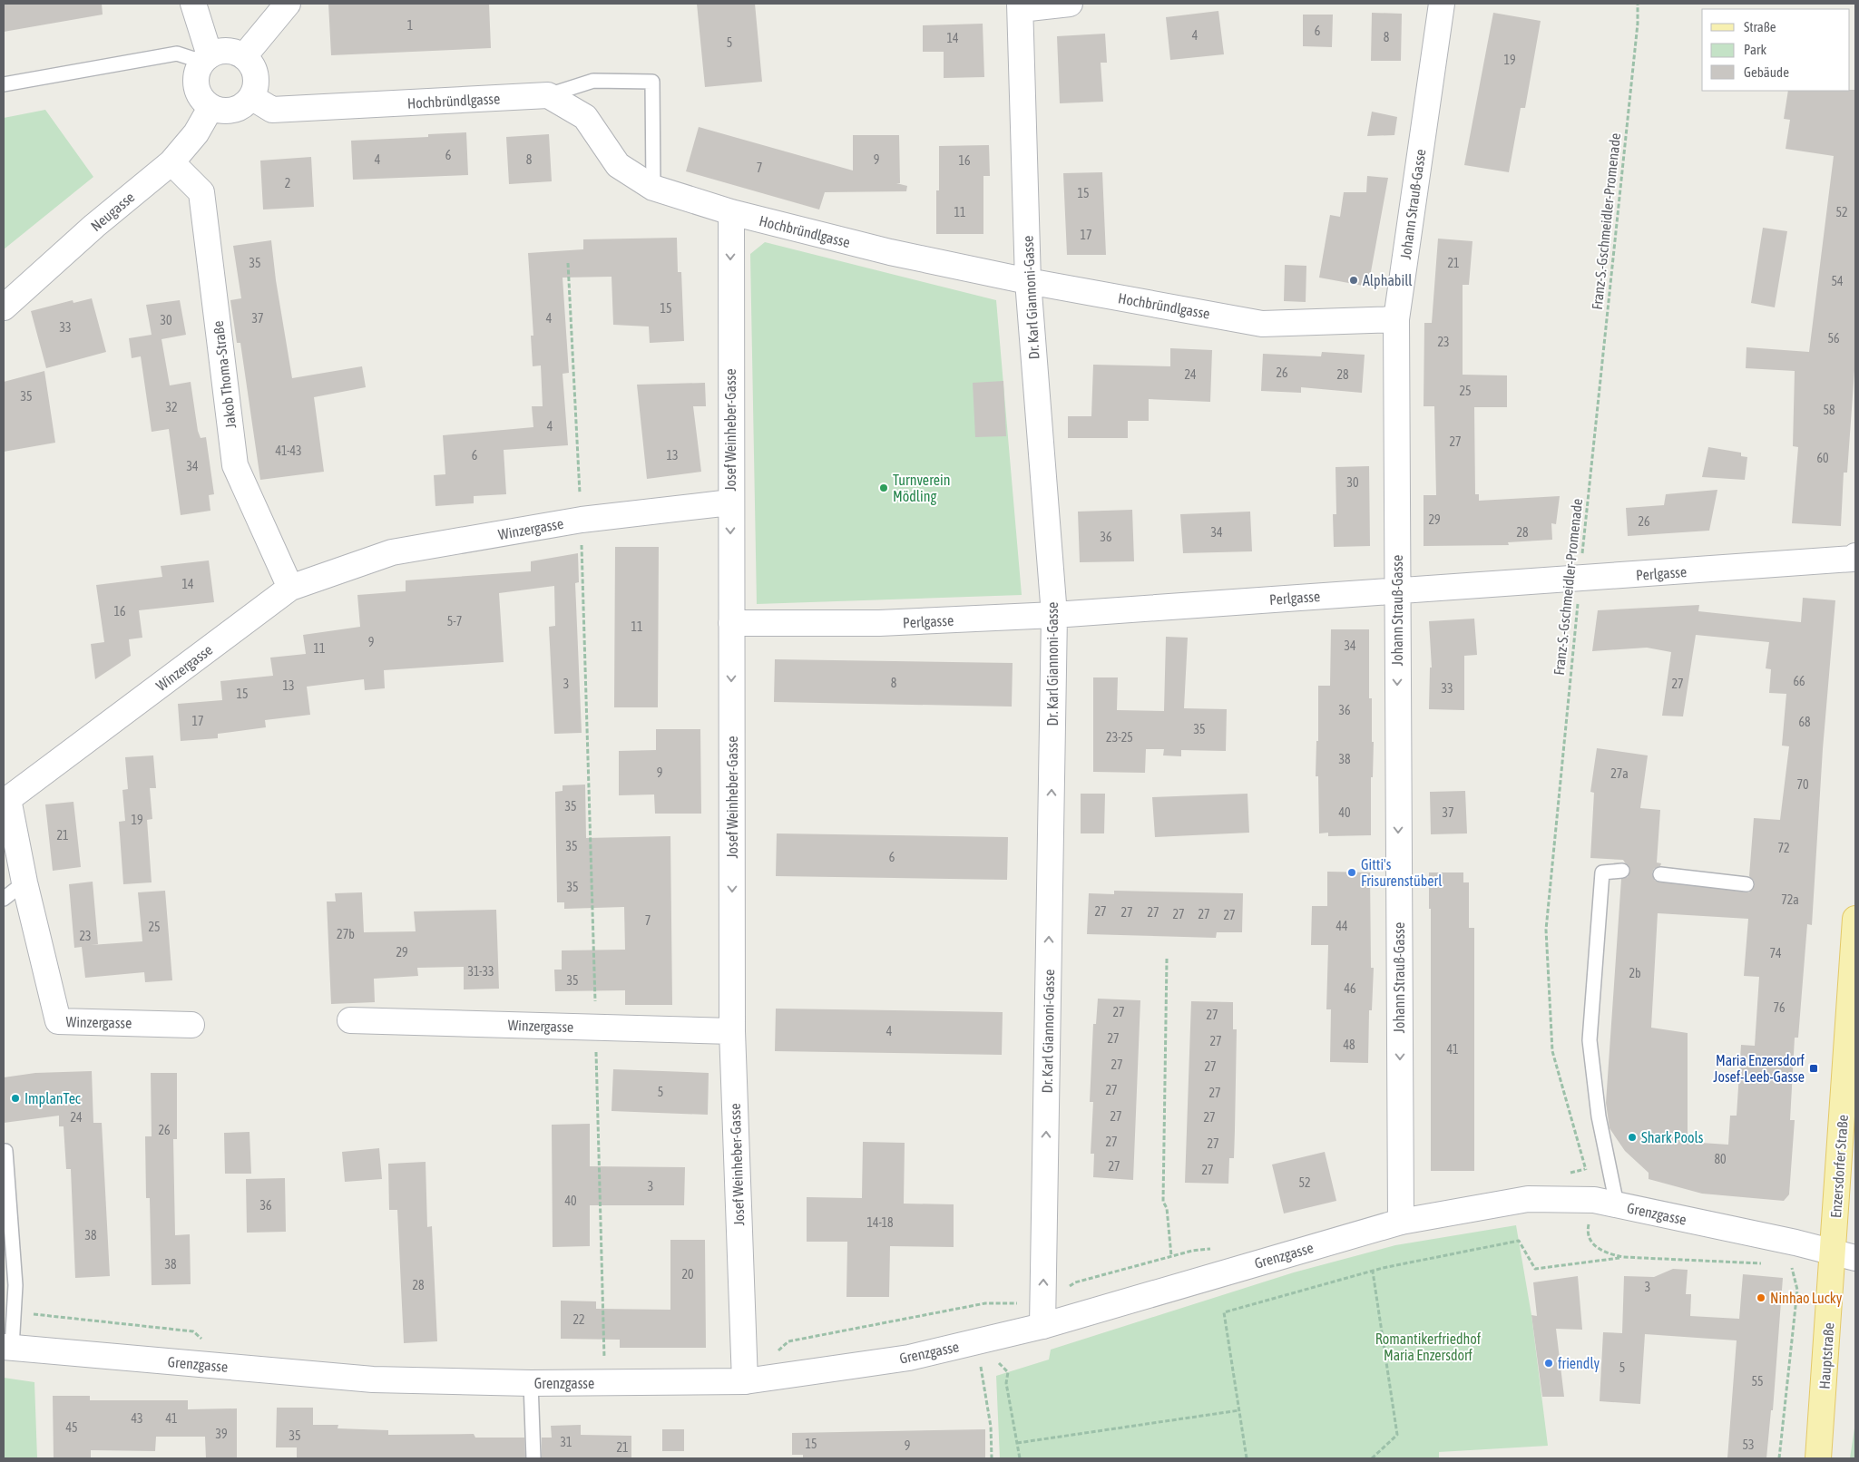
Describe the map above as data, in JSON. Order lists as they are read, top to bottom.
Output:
{
  "streets": {
    "main road": ["Enzersdorfer Straße", "Hauptstraße"],
    "street": [
      "Hochbründlgasse",
      "Johann Strauß-Gasse",
      "Neugasse",
      "Dr. Karl Giannoni-Gasse",
      "Jakob Thoma-Straße",
      "Josef Weinheber-Gasse",
      "Winzergasse",
      "Perlgasse",
      "Grenzgasse"
    ],
    "path": ["Franz-S.-Gschmeidler-Promenade"]
  },
  "crossings": [
    ["Hochbründlgasse", "Johann Strauß-Gasse"],
    ["Hochbründlgasse", "Neugasse"],
    ["Hochbründlgasse", "Dr. Karl Giannoni-Gasse"],
    ["Hochbründlgasse", "Josef Weinheber-Gasse"],
    ["Johann Strauß-Gasse", "Perlgasse"],
    ["Johann Strauß-Gasse", "Grenzgasse"],
    ["Neugasse", "Jakob Thoma-Straße"],
    ["Franz-S.-Gschmeidler-Promenade", "Perlgasse"],
    ["Dr. Karl Giannoni-Gasse", "Perlgasse"],
    ["Dr. Karl Giannoni-Gasse", "Grenzgasse"],
    ["Jakob Thoma-Straße", "Winzergasse"],
    ["Josef Weinheber-Gasse", "Winzergasse"],
    ["Josef Weinheber-Gasse", "Perlgasse"],
    ["Josef Weinheber-Gasse", "Grenzgasse"],
    ["Enzersdorfer Straße", "Grenzgasse"],
    ["Enzersdorfer Straße", "Hauptstraße"],
    ["Grenzgasse", "Hauptstraße"]
  ],
  "one_way": ["Johann Strauß-Gasse", "Dr. Karl Giannoni-Gasse", "Josef Weinheber-Gasse"],
  "parks": ["Romantikerfriedhof Maria Enzersdorf"],
  "places": {
    "other": [
      "Alphabill",
      "Turnverein Mödling",
      "Gitti's Frisurenstüberl",
      "ImplanTec",
      "Shark Pools",
      "Ninhao Lucky",
      "friendly"
    ],
    "transit": ["Maria Enzersdorf Josef-Leeb-Gasse"]
  },
  "house_numbers": [
    "1",
    "6",
    "4",
    "8",
    "14",
    "5",
    "19",
    "6",
    "4",
    "8",
    "9",
    "16",
    "7",
    "2",
    "15",
    "11",
    "52",
    "17",
    "35",
    "21",
    "54",
    "15",
    "37",
    "4",
    "30",
    "33",
    "56",
    "23",
    "26",
    "24",
    "28",
    "25",
    "35",
    "32",
    "58",
    "4",
    "27",
    "41-43",
    "6",
    "13",
    "60",
    "34",
    "30",
    "29",
    "26",
    "34",
    "28",
    "36",
    "14",
    "16",
    "5-7",
    "11",
    "9",
    "34",
    "11",
    "66",
    "8",
    "3",
    "27",
    "13",
    "33",
    "15",
    "36",
    "17",
    "68",
    "35",
    "23-25",
    "38",
    "9",
    "27a",
    "70",
    "35",
    "40",
    "37",
    "19",
    "21",
    "35",
    "72",
    "6",
    "35",
    "72a",
    "27",
    "27",
    "27",
    "27",
    "27",
    "27",
    "7",
    "44",
    "25",
    "27b",
    "23",
    "29",
    "74",
    "31-33",
    "2b",
    "35",
    "46",
    "76",
    "27",
    "27",
    "4",
    "27",
    "27",
    "48",
    "41",
    "27",
    "27",
    "27",
    "5",
    "27",
    "27",
    "24",
    "27",
    "26",
    "27",
    "27",
    "80",
    "27",
    "27",
    "52",
    "3",
    "40",
    "36",
    "14-18",
    "38",
    "38",
    "20",
    "28",
    "3",
    "22",
    "5",
    "55",
    "43",
    "41",
    "45",
    "39",
    "35",
    "31",
    "15",
    "53",
    "9",
    "21"
  ],
  "legend": ["Straße", "Park", "Gebäude"]
}
